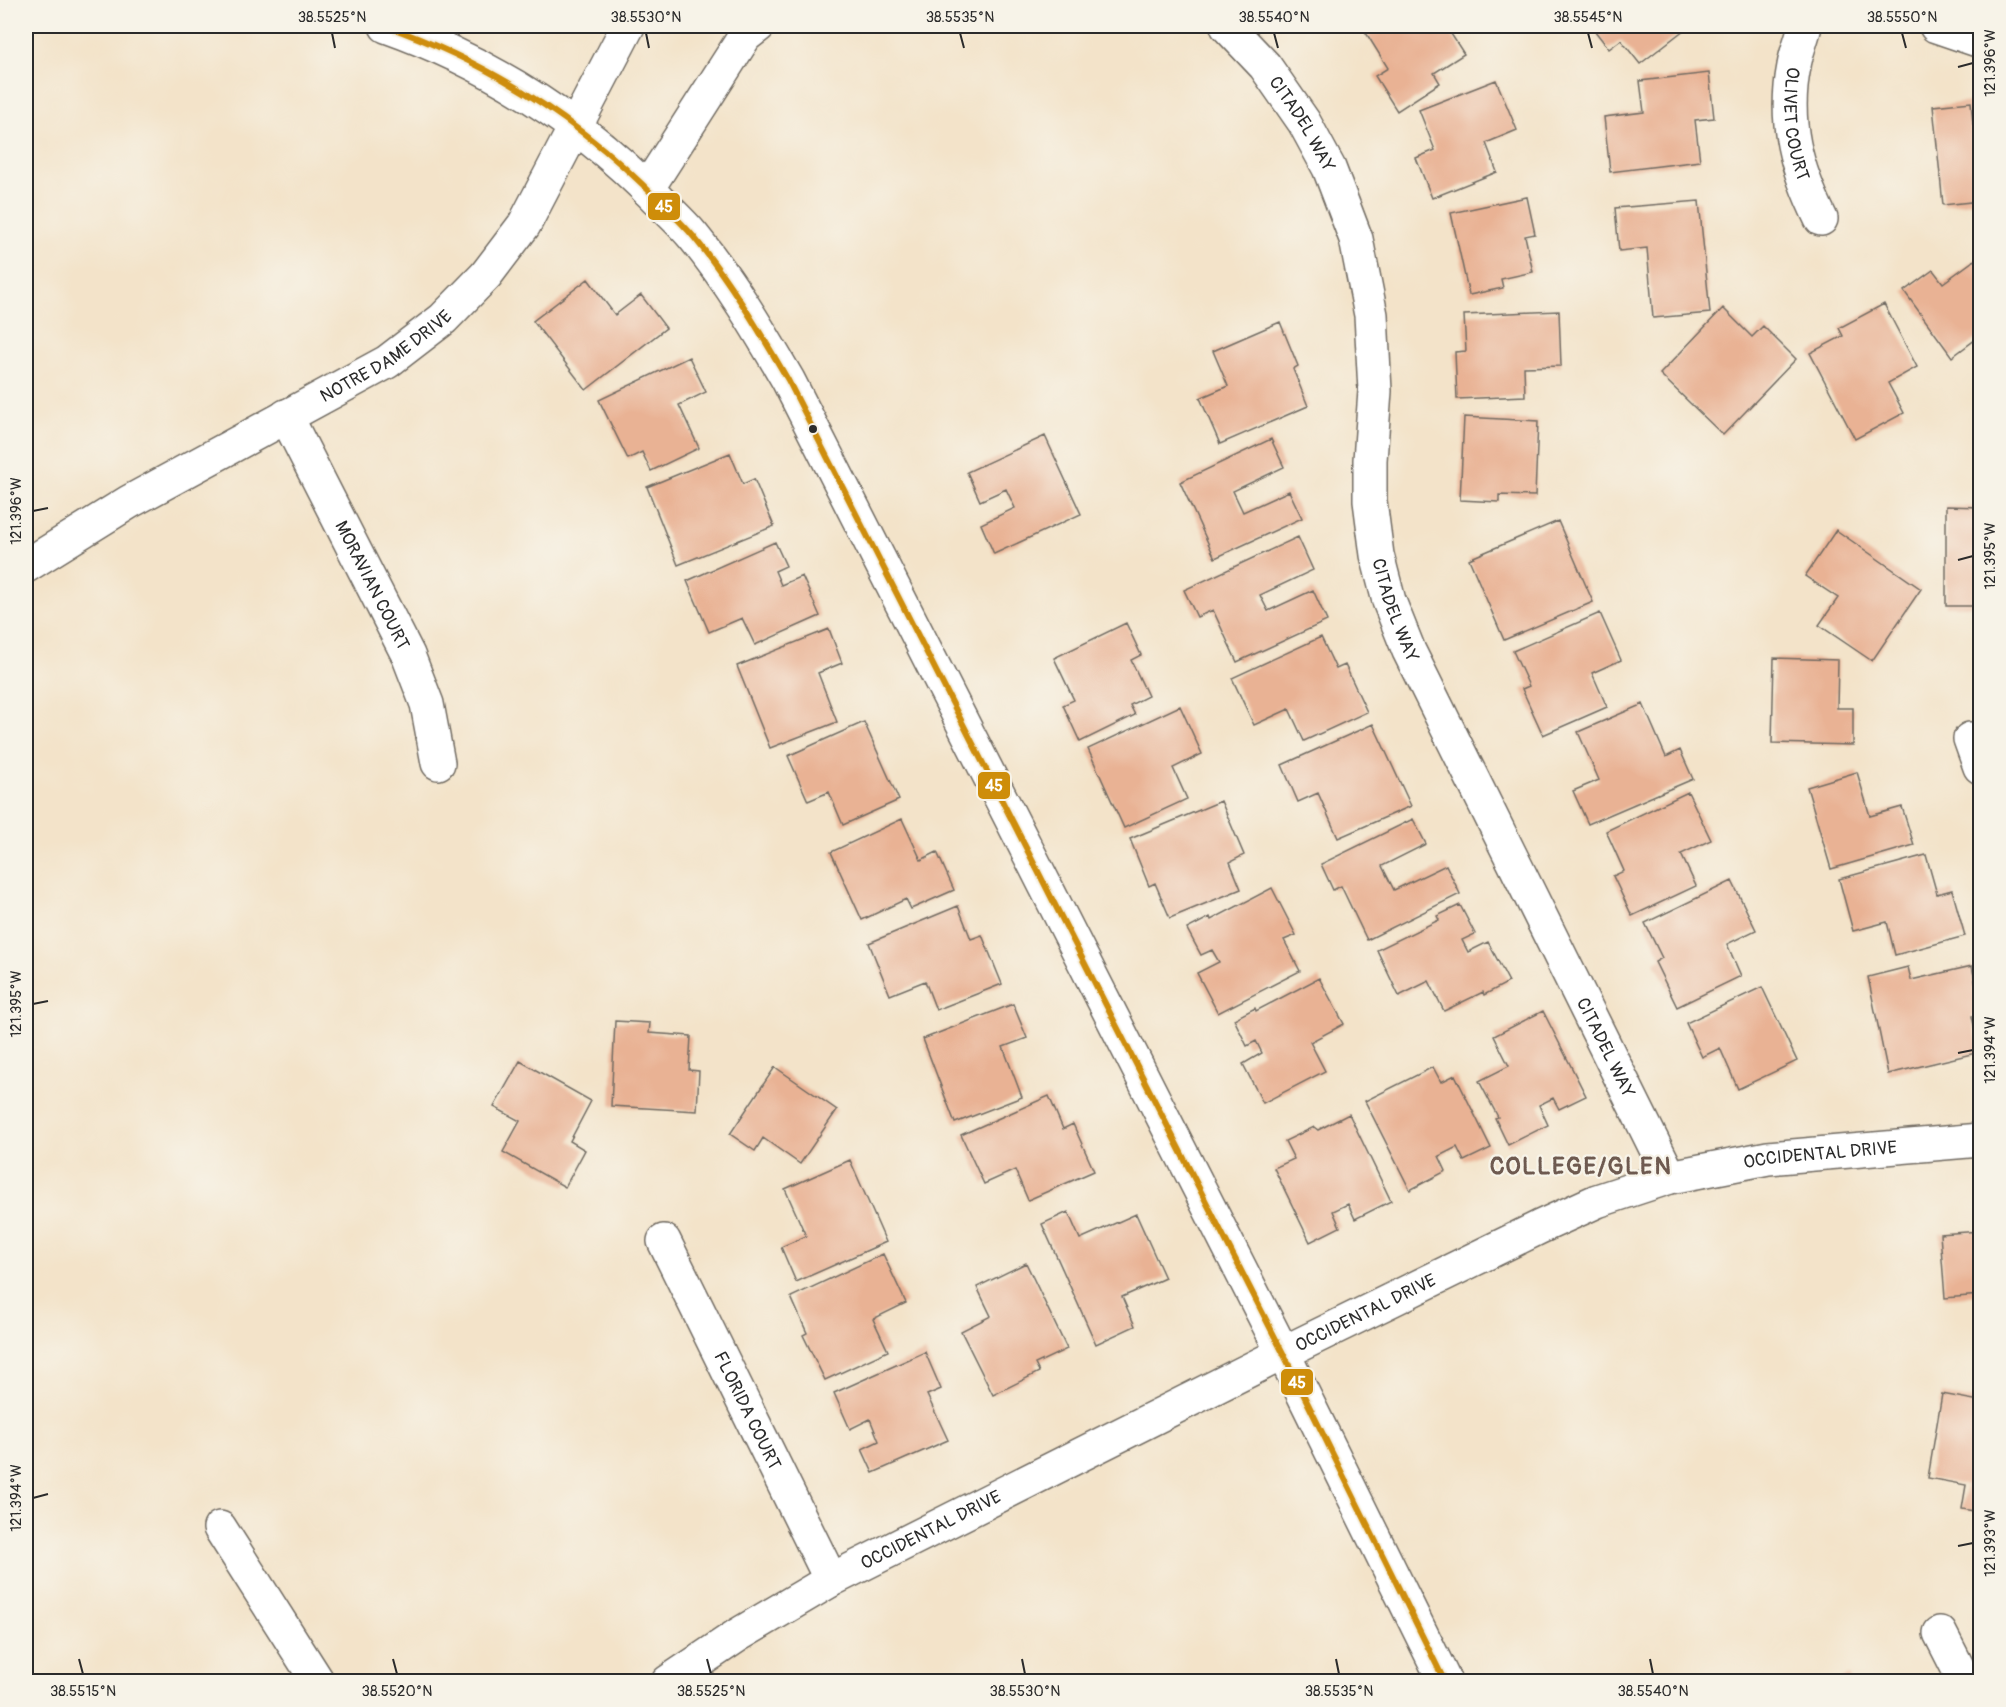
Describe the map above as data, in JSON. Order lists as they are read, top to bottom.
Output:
{
  "streets": {
    "street": [
      "OLIVET COURT",
      "CITADEL WAY",
      "NOTRE DAME DRIVE",
      "MORAVIAN COURT",
      "OCCIDENTAL DRIVE",
      "FLORIDA COURT"
    ]
  },
  "crossings": [
    ["CITADEL WAY", "OCCIDENTAL DRIVE"],
    ["NOTRE DAME DRIVE", "MORAVIAN COURT"],
    ["OCCIDENTAL DRIVE", "FLORIDA COURT"]
  ],
  "districts": ["COLLEGE/GLEN"],
  "lines": ["transit line 45"],
  "coordinates": [
    "38.5525°N",
    "38.5530°N",
    "38.5535°N",
    "38.5540°N",
    "38.5545°N",
    "38.5550°N",
    "121.396°W",
    "121.395°W",
    "121.394°W",
    "121.393°W",
    "38.5515°N",
    "38.5520°N"
  ]
}
